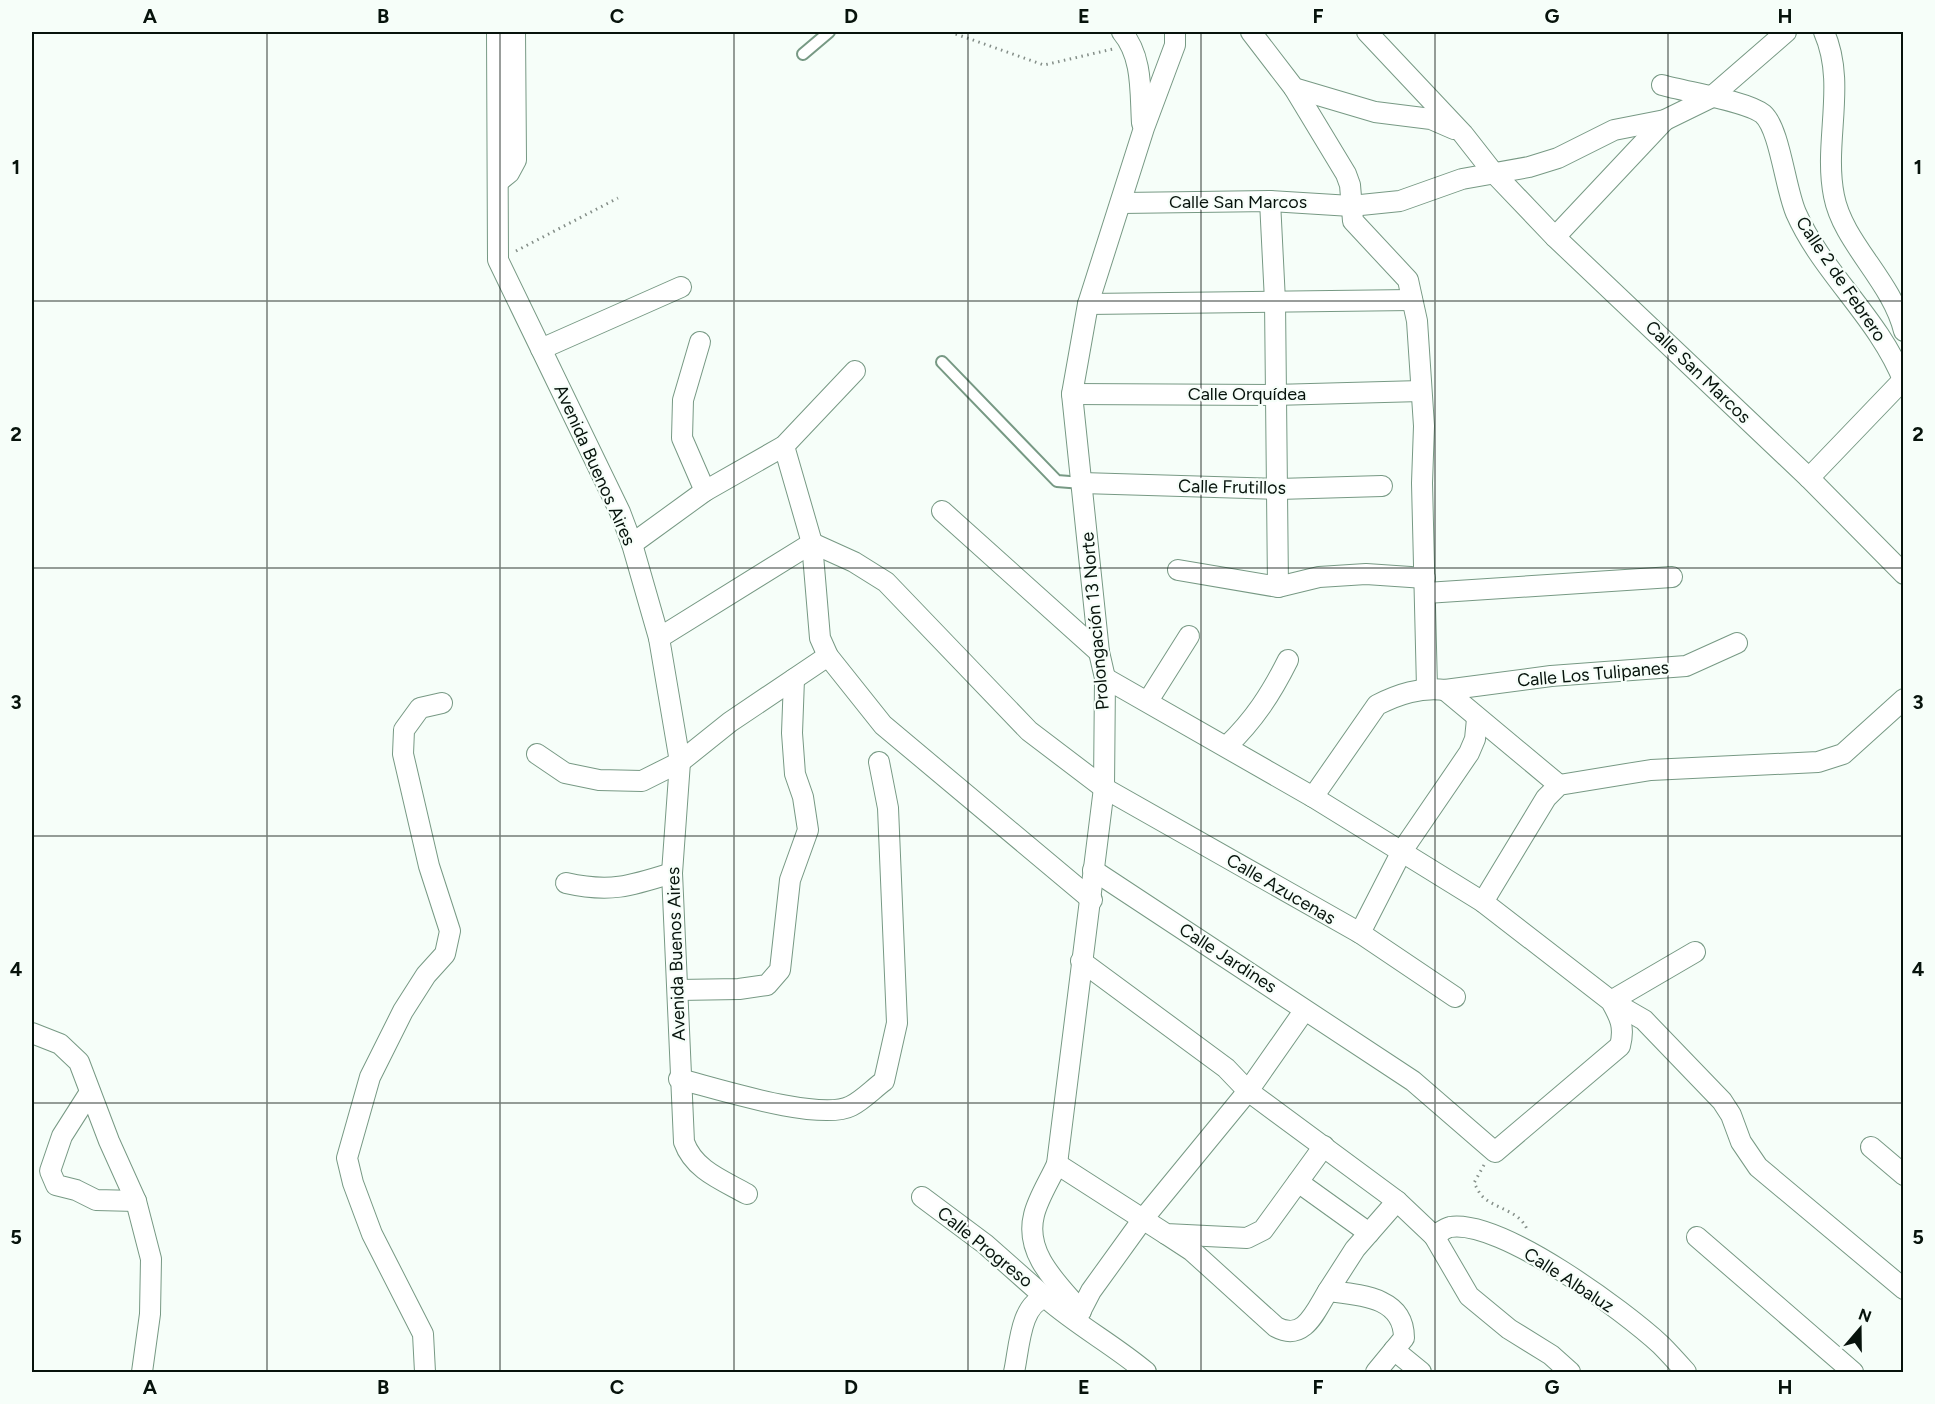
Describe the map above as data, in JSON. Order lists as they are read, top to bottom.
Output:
{
  "streets": {
    "street": [
      "Calle San Marcos",
      "Calle 2 de Febrero",
      "Calle Orquídea",
      "Avenida Buenos Aires",
      "Calle Frutillos",
      "Prolongación 13 Norte",
      "Calle Los Tulipanes",
      "Calle Azucenas",
      "Calle Jardines",
      "Calle Progreso",
      "Calle Albaluz"
    ]
  },
  "crossings": [
    ["Calle San Marcos", "Prolongación 13 Norte"],
    ["Calle Orquídea", "Prolongación 13 Norte"],
    ["Calle Frutillos", "Prolongación 13 Norte"],
    ["Prolongación 13 Norte", "Calle Azucenas"],
    ["Prolongación 13 Norte", "Calle Jardines"],
    ["Prolongación 13 Norte", "Calle Progreso"]
  ],
  "north": "top",
  "grid": {
    "columns": [
      "A",
      "B",
      "C",
      "D",
      "E",
      "F",
      "G",
      "H"
    ],
    "rows": [
      "1",
      "2",
      "3",
      "4",
      "5"
    ]
  }
}
